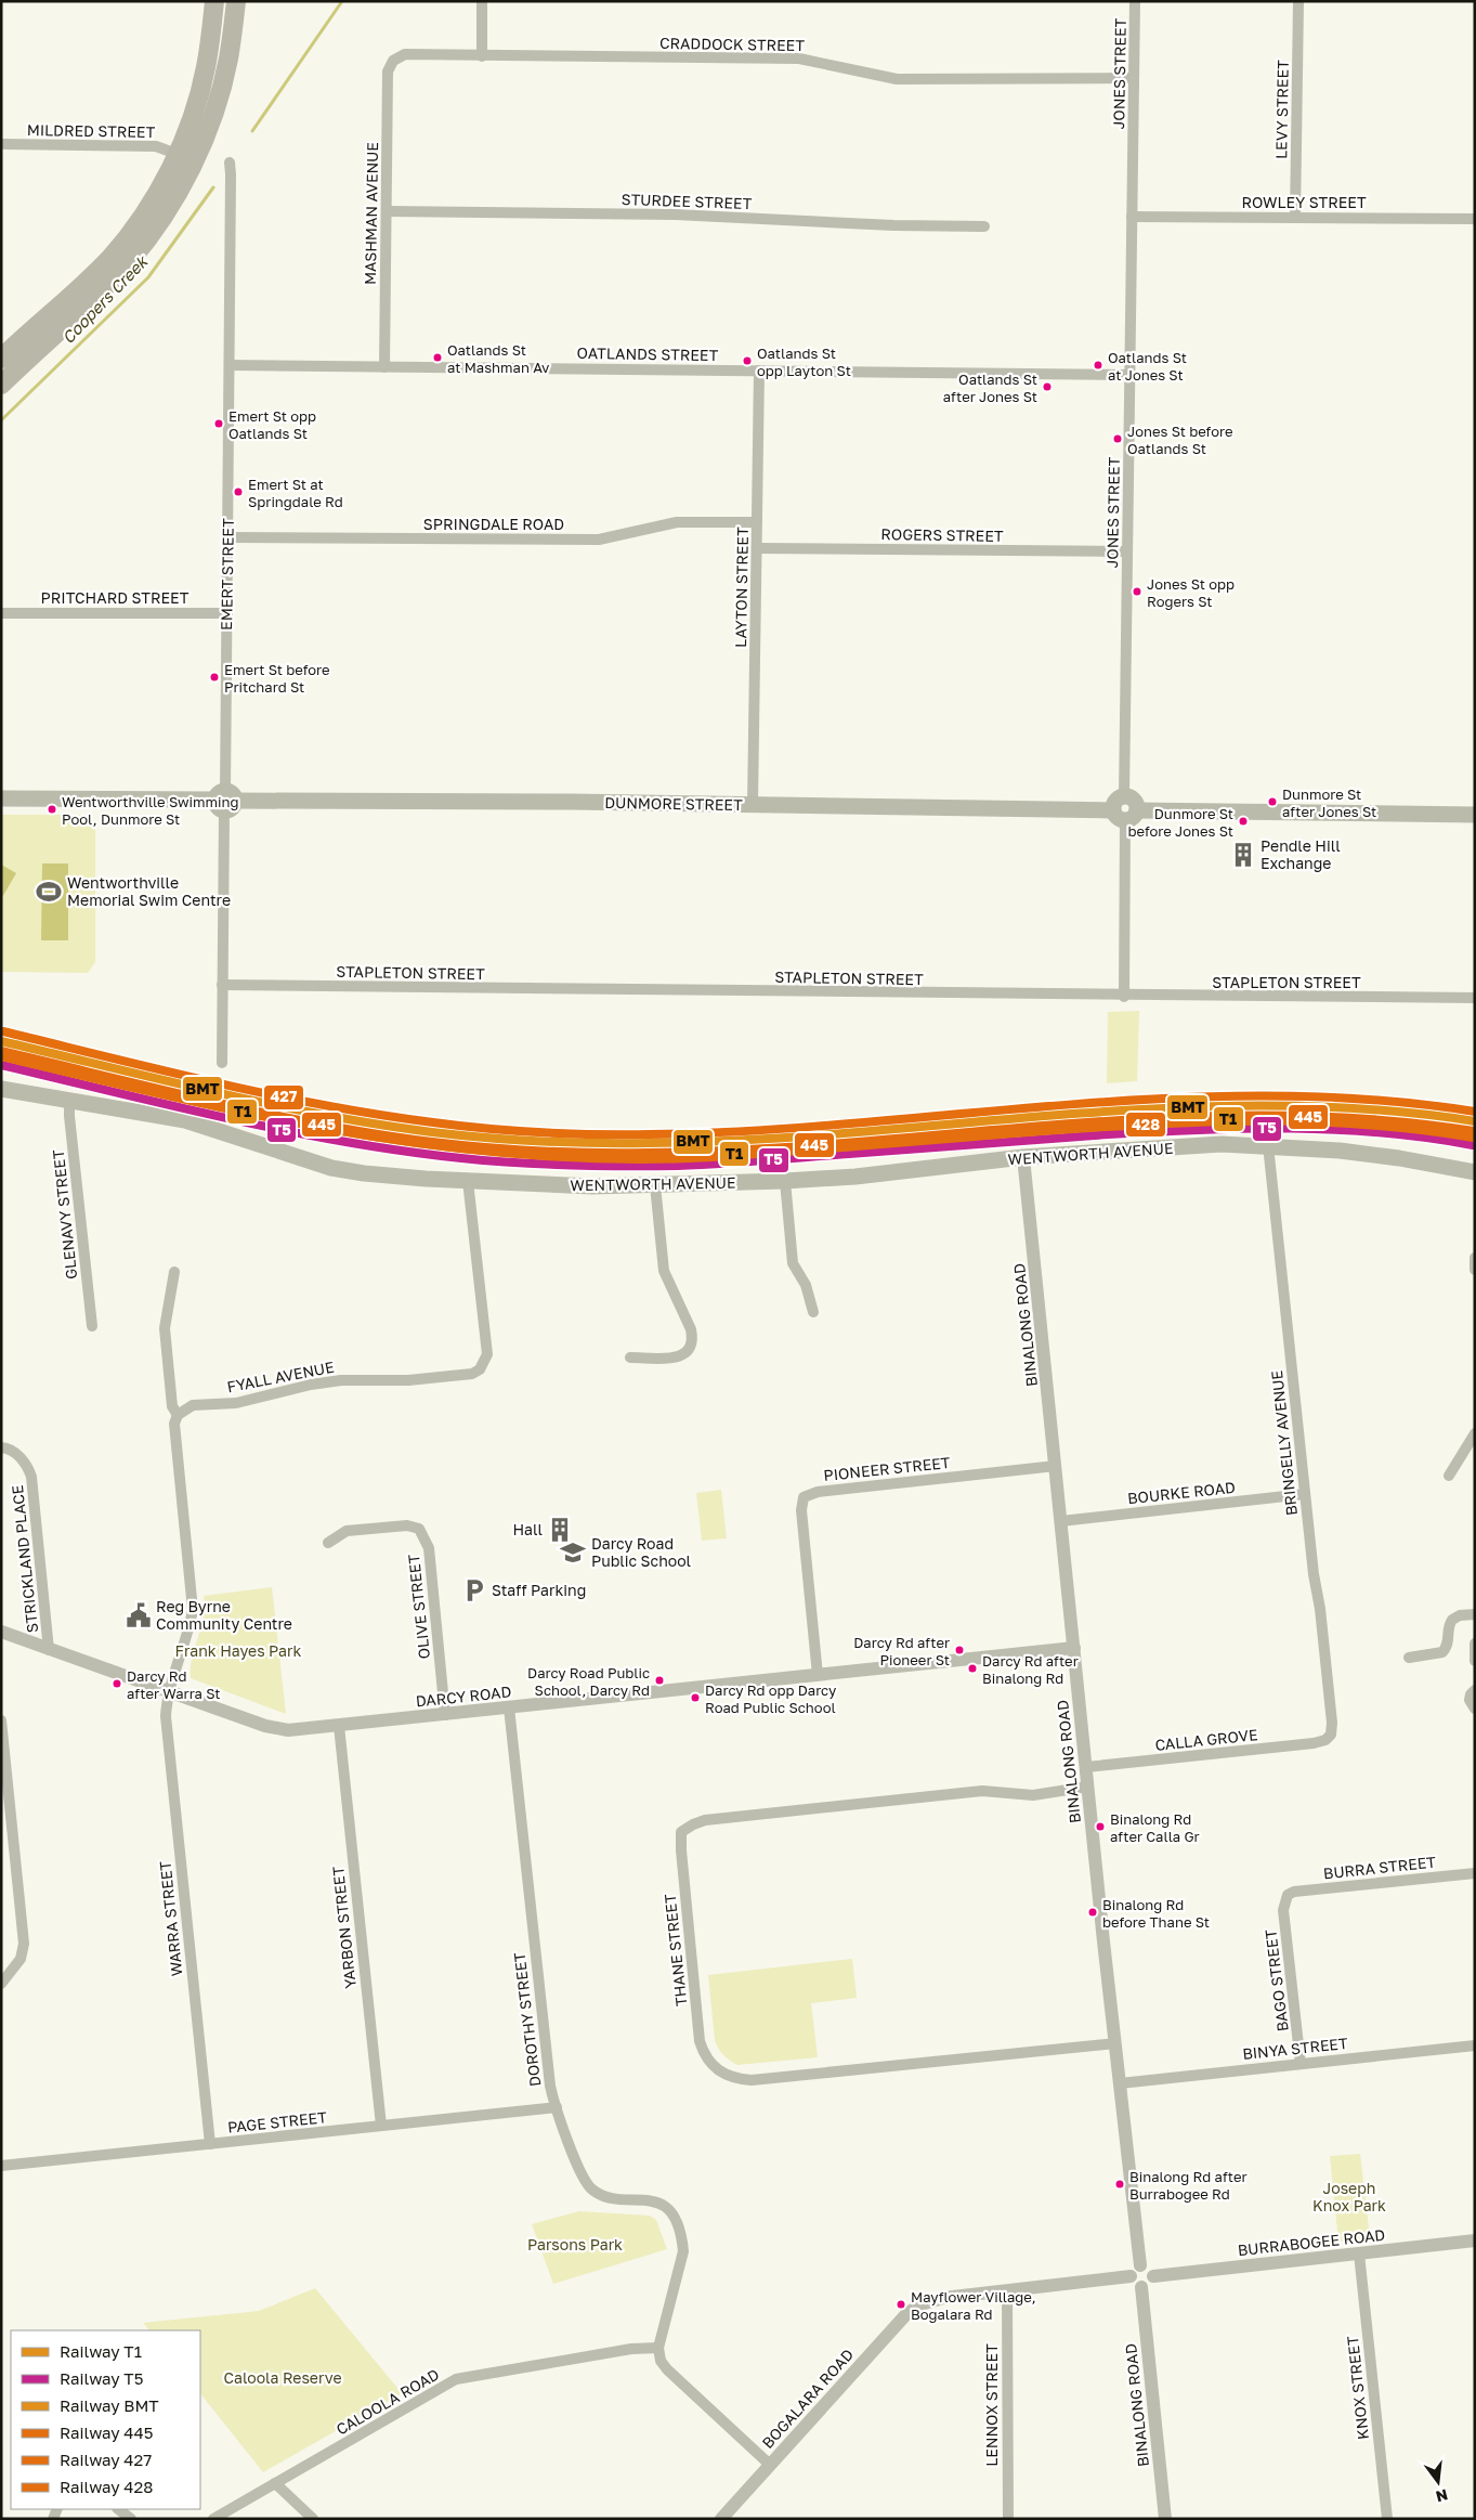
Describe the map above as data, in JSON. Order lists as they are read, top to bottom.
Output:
{
  "streets": {
    "main road": ["DUNMORE STREET", "WENTWORTH AVENUE"],
    "street": [
      "CRADDOCK STREET",
      "JONES STREET",
      "LEVY STREET",
      "MILDRED STREET",
      "STURDEE STREET",
      "ROWLEY STREET",
      "MASHMAN AVENUE",
      "OATLANDS STREET",
      "SPRINGDALE ROAD",
      "ROGERS STREET",
      "EMERT STREET",
      "LAYTON STREET",
      "PRITCHARD STREET",
      "STAPLETON STREET",
      "GLENAVY STREET",
      "BINALONG ROAD",
      "FYALL AVENUE",
      "BRINGELLY AVENUE",
      "PIONEER STREET",
      "BOURKE ROAD",
      "STRICKLAND PLACE",
      "OLIVE STREET",
      "DARCY ROAD",
      "CALLA GROVE",
      "BURRA STREET",
      "WARRA STREET",
      "YARBON STREET",
      "THANE STREET",
      "BAGO STREET",
      "DOROTHY STREET",
      "BINYA STREET",
      "PAGE STREET",
      "BURRABOGEE ROAD",
      "KNOX STREET",
      "BOGALARA ROAD",
      "CALOOLA ROAD",
      "LENNOX STREET"
    ]
  },
  "crossings": [
    ["CRADDOCK STREET", "JONES STREET"],
    ["CRADDOCK STREET", "MASHMAN AVENUE"],
    ["JONES STREET", "ROWLEY STREET"],
    ["JONES STREET", "OATLANDS STREET"],
    ["JONES STREET", "ROGERS STREET"],
    ["LEVY STREET", "ROWLEY STREET"],
    ["STURDEE STREET", "MASHMAN AVENUE"],
    ["MASHMAN AVENUE", "OATLANDS STREET"],
    ["OATLANDS STREET", "EMERT STREET"],
    ["OATLANDS STREET", "LAYTON STREET"],
    ["SPRINGDALE ROAD", "EMERT STREET"],
    ["SPRINGDALE ROAD", "LAYTON STREET"],
    ["ROGERS STREET", "LAYTON STREET"],
    ["EMERT STREET", "PRITCHARD STREET"],
    ["EMERT STREET", "DUNMORE STREET"],
    ["EMERT STREET", "STAPLETON STREET"],
    ["LAYTON STREET", "DUNMORE STREET"],
    ["WENTWORTH AVENUE", "GLENAVY STREET"],
    ["WENTWORTH AVENUE", "BINALONG ROAD"],
    ["WENTWORTH AVENUE", "FYALL AVENUE"],
    ["WENTWORTH AVENUE", "BRINGELLY AVENUE"],
    ["BINALONG ROAD", "PIONEER STREET"],
    ["BINALONG ROAD", "BOURKE ROAD"],
    ["BINALONG ROAD", "DARCY ROAD"],
    ["BINALONG ROAD", "CALLA GROVE"],
    ["BINALONG ROAD", "THANE STREET"],
    ["BINALONG ROAD", "BINYA STREET"],
    ["BINALONG ROAD", "BURRABOGEE ROAD"],
    ["BRINGELLY AVENUE", "BOURKE ROAD"],
    ["BRINGELLY AVENUE", "CALLA GROVE"],
    ["PIONEER STREET", "DARCY ROAD"],
    ["STRICKLAND PLACE", "DARCY ROAD"],
    ["OLIVE STREET", "DARCY ROAD"],
    ["DARCY ROAD", "WARRA STREET"],
    ["DARCY ROAD", "YARBON STREET"],
    ["DARCY ROAD", "DOROTHY STREET"],
    ["BURRA STREET", "BAGO STREET"],
    ["WARRA STREET", "PAGE STREET"],
    ["YARBON STREET", "PAGE STREET"],
    ["BAGO STREET", "BINYA STREET"],
    ["DOROTHY STREET", "PAGE STREET"],
    ["DOROTHY STREET", "CALOOLA ROAD"],
    ["BURRABOGEE ROAD", "KNOX STREET"],
    ["BOGALARA ROAD", "LENNOX STREET"]
  ],
  "water": ["Coopers Creek"],
  "parks": [
    "Frank Hayes Park",
    "Joseph Knox Park",
    "Parsons Park",
    "Caloola Reserve"
  ],
  "places": {
    "other": [
      "Oatlands St at Mashman Av",
      "Oatlands St opp Layton St",
      "Oatlands St at Jones St",
      "Oatlands St after Jones St",
      "Emert St opp Oatlands St",
      "Jones St before Oatlands St",
      "Emert St at Springdale Rd",
      "Jones St opp Rogers St",
      "Emert St before Pritchard St",
      "Dunmore St after Jones St",
      "Wentworthville Swimming Pool, Dunmore St",
      "Dunmore St before Jones St",
      "Darcy Rd after Pioneer St",
      "Darcy Rd after Binalong Rd",
      "Darcy Road Public School, Darcy Rd",
      "Darcy Rd after Warra St",
      "Darcy Rd opp Darcy Road Public School",
      "Binalong Rd after Calla Gr",
      "Binalong Rd before Thane St",
      "Binalong Rd after Burrabogee Rd",
      "Mayflower Village, Bogalara Rd"
    ],
    "building": ["Pendle Hill Exchange", "Hall"],
    "sports": ["Wentworthville Memorial Swim Centre"],
    "school or university": ["Darcy Road Public School"],
    "parking": ["Staff Parking"],
    "public building": ["Reg Byrne Community Centre"]
  },
  "lines": [
    "rail line 427",
    "rail line BMT",
    "rail line 445",
    "rail line T1",
    "rail line 428",
    "rail line T5"
  ],
  "legend": [
    "Railway T1",
    "Railway T5",
    "Railway BMT",
    "Railway 445",
    "Railway 427",
    "Railway 428"
  ],
  "north": "bottom"
}
